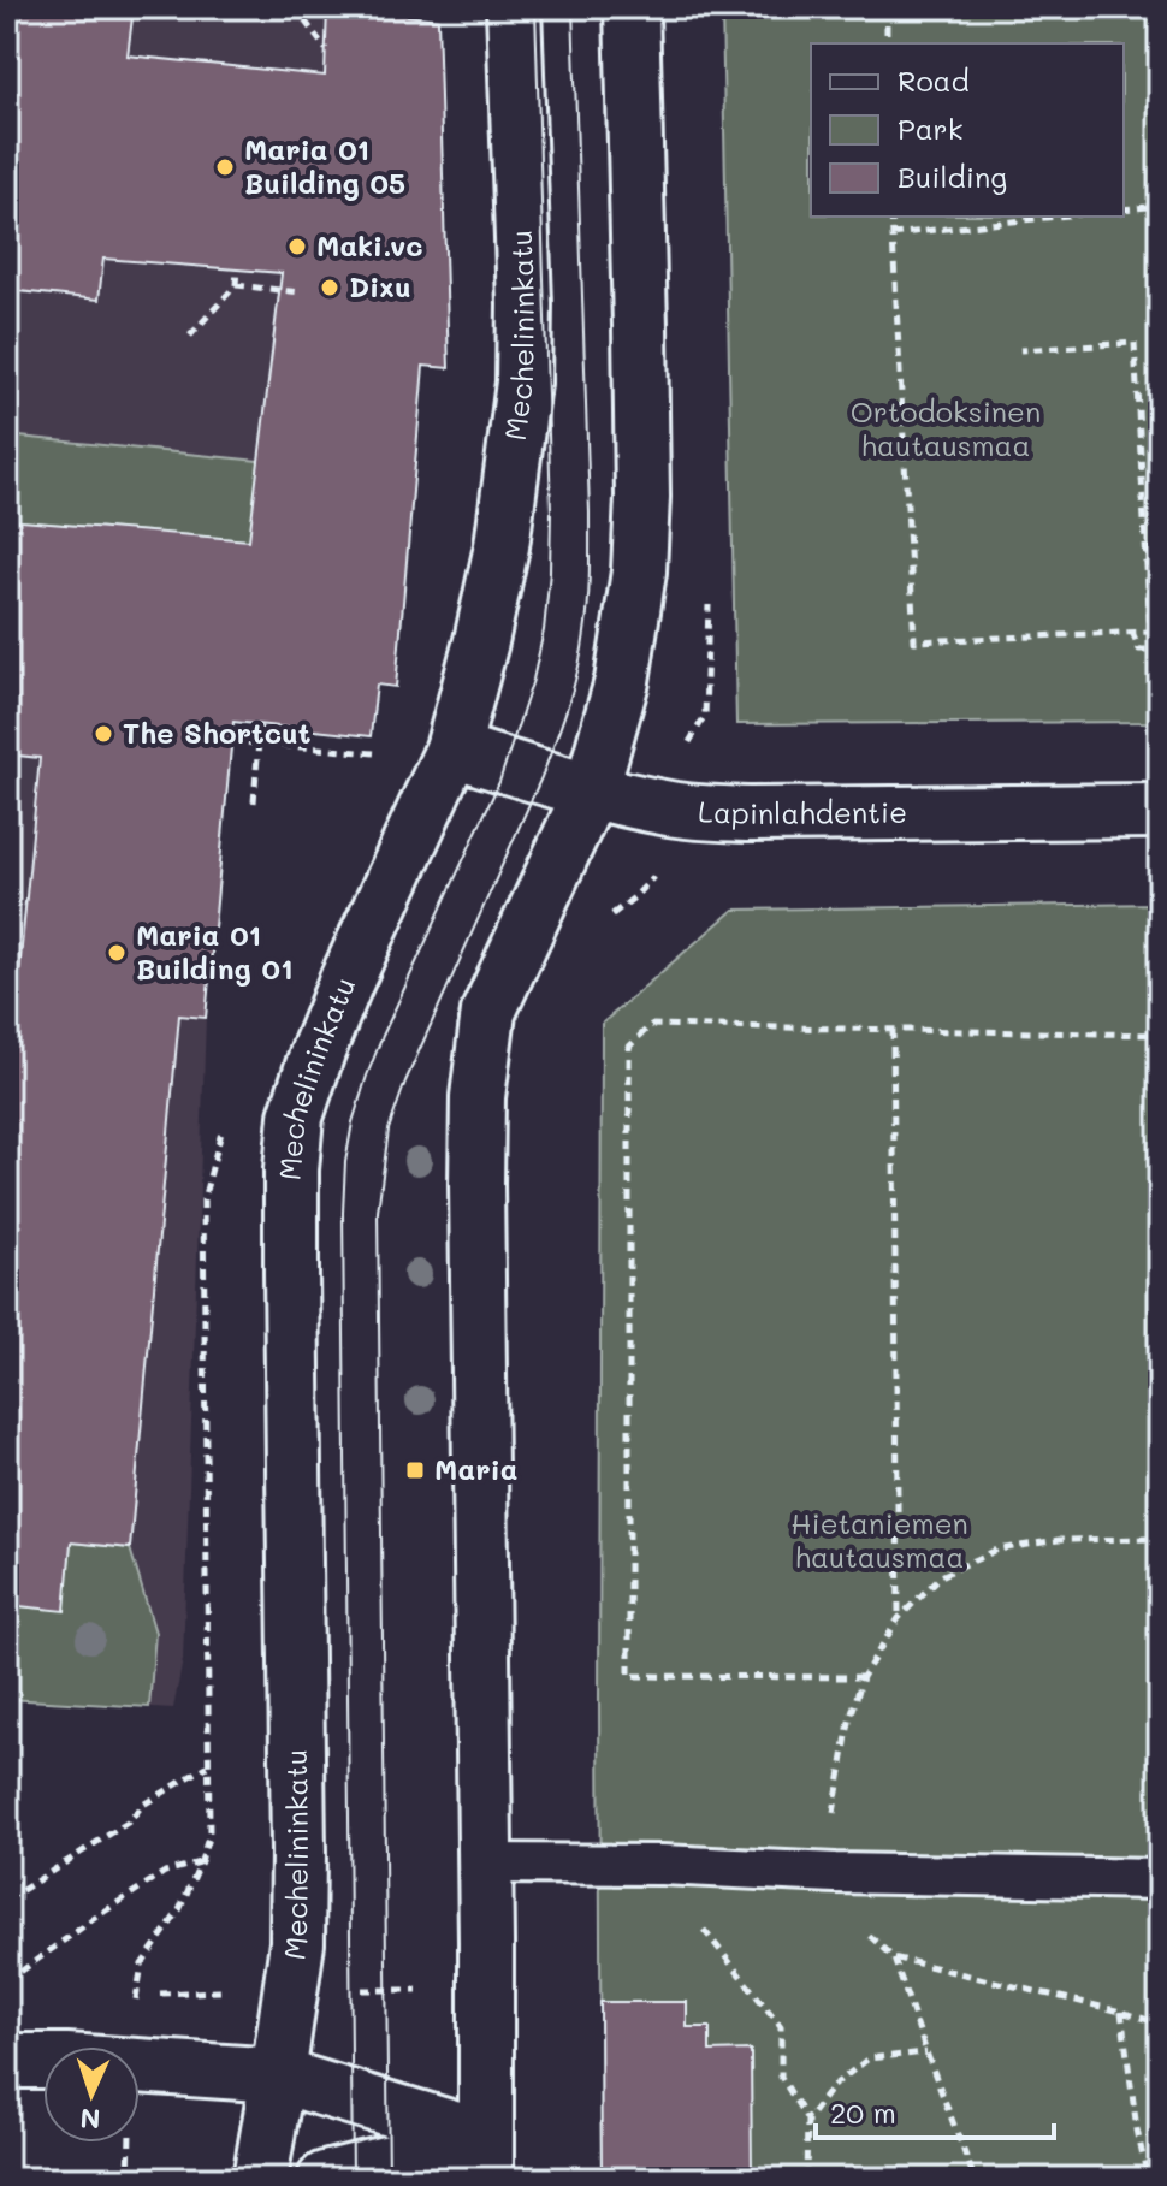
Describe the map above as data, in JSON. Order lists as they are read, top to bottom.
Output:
{
  "streets": {
    "main road": ["Mechelininkatu", "Lapinlahdentie"]
  },
  "crossings": [
    ["Mechelininkatu", "Lapinlahdentie"]
  ],
  "parks": ["Ortodoksinen hautausmaa", "Hietaniemen hautausmaa"],
  "places": {
    "other": [
      "Maria 01 Building 05",
      "Maki.vc",
      "Dixu",
      "The Shortcut",
      "Maria 01 Building 01"
    ],
    "transit": ["Maria"]
  },
  "legend": ["Road", "Park", "Building"],
  "scale_bar": "20 m",
  "north": "bottom"
}
